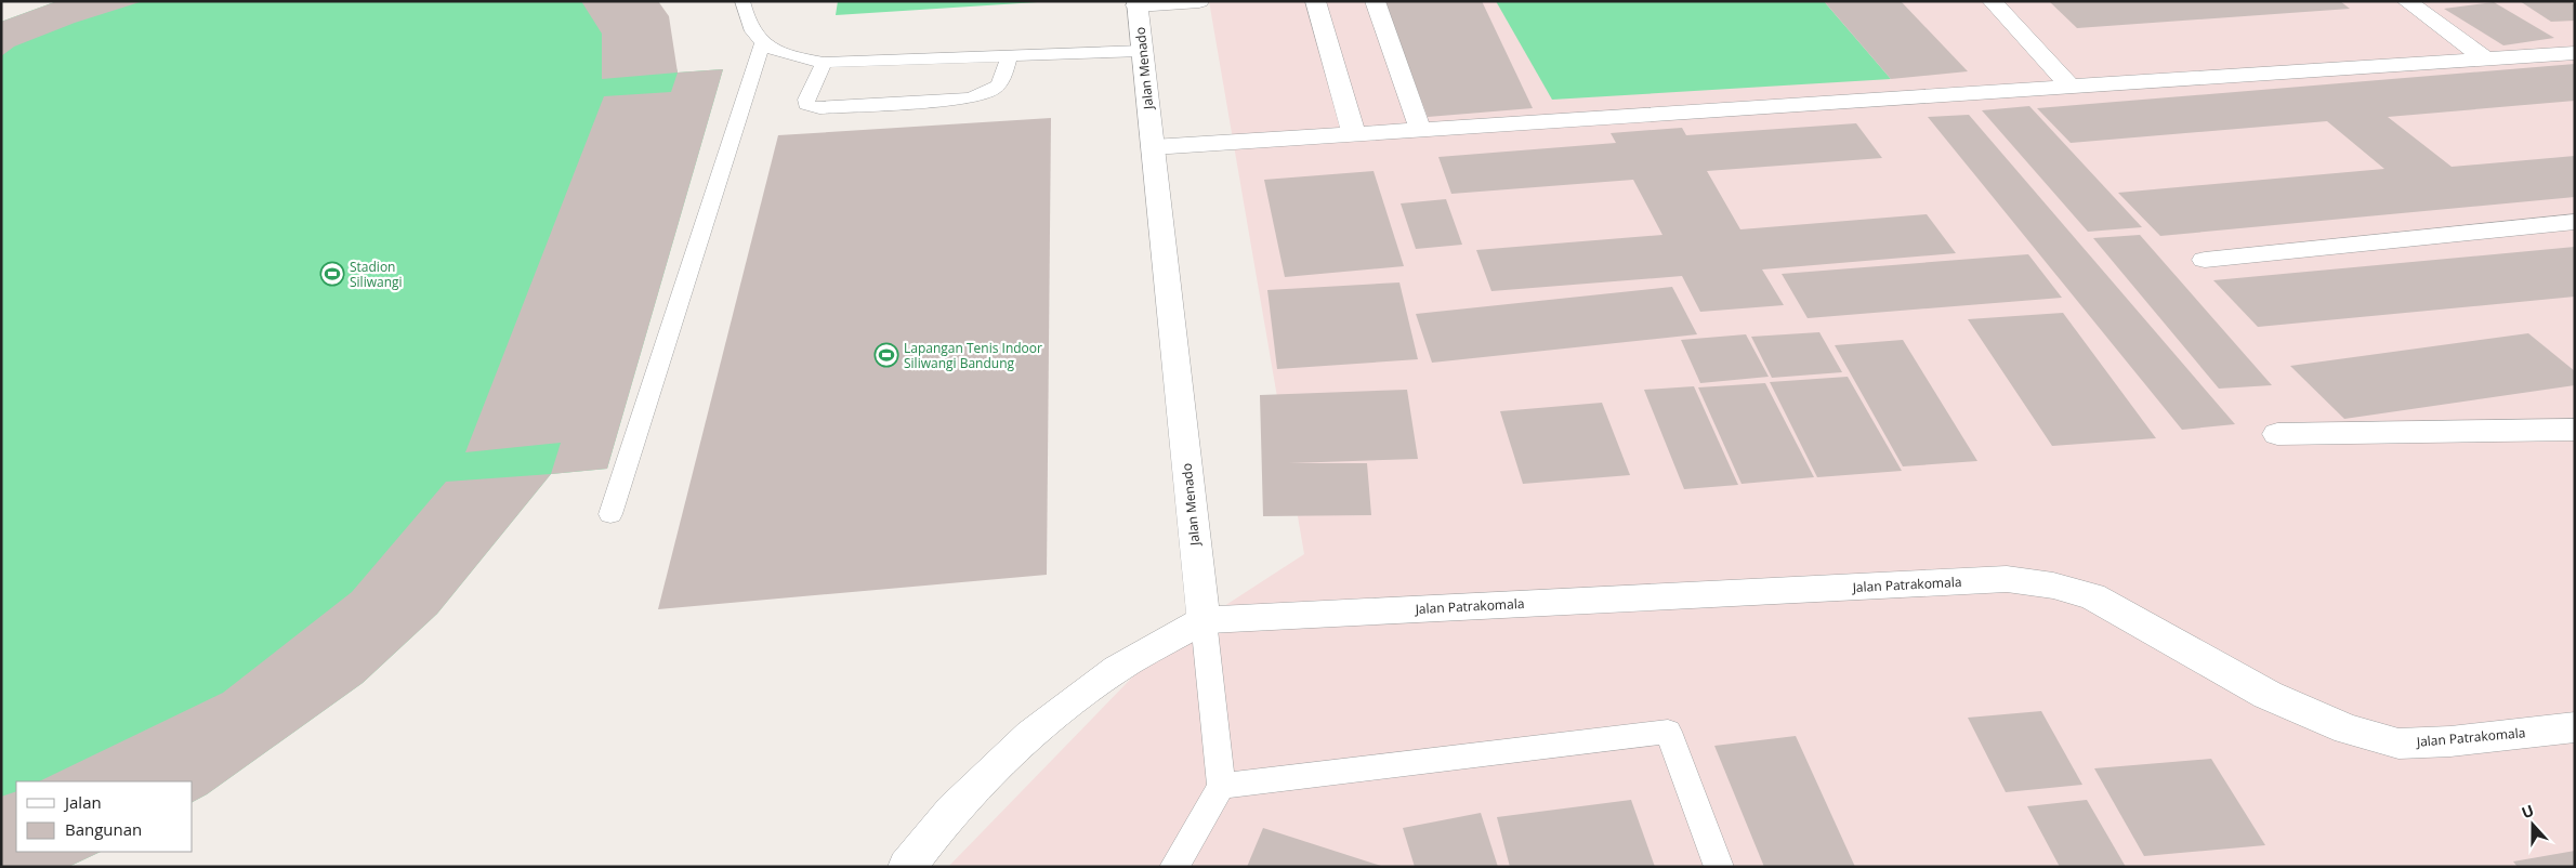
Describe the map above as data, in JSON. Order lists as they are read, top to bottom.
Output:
{
  "streets": {
    "street": ["Jalan Menado", "Jalan Patrakomala"]
  },
  "crossings": [
    ["Jalan Menado", "Jalan Patrakomala"]
  ],
  "places": {
    "sports": ["Stadion Siliwangi", "Lapangan Tenis Indoor Siliwangi Bandung"]
  },
  "legend": ["Jalan", "Bangunan"],
  "north": "top"
}
